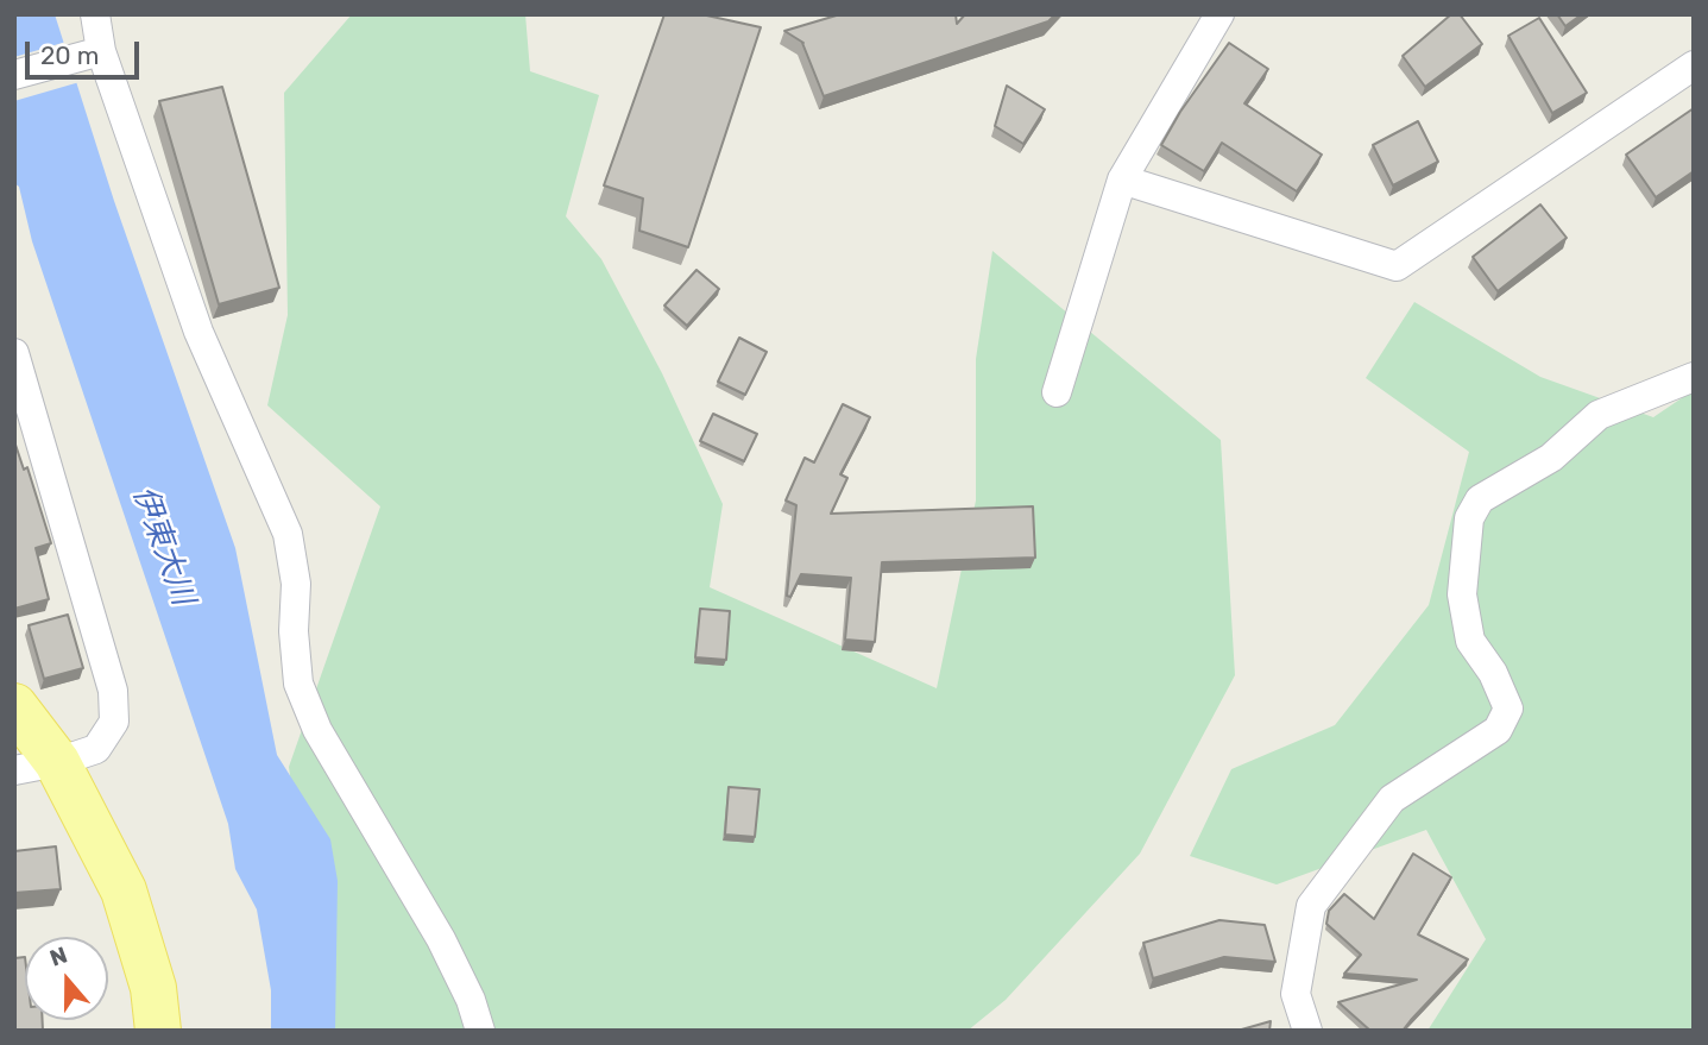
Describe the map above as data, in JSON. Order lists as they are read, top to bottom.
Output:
{
  "water": ["伊東大川"],
  "scale_bar": "20 m",
  "north": "top"
}
